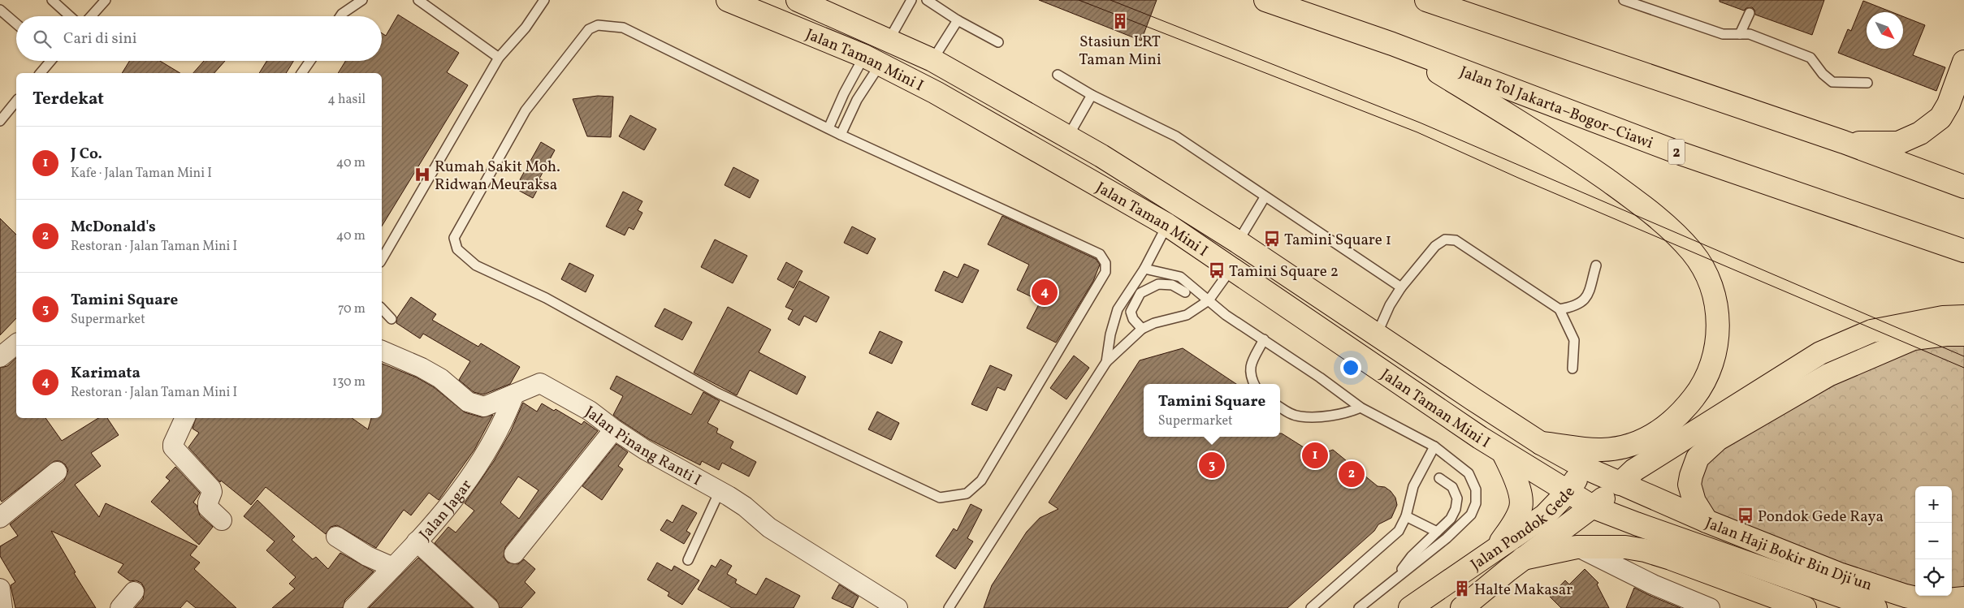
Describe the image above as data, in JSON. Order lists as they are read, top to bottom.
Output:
{
  "streets": {
    "main road": [
      "Jalan Taman Mini I",
      "Jalan Tol Jakarta–Bogor–Ciawi",
      "2",
      "Jalan Pondok Gede",
      "Jalan Haji Bokir Bin Dji'un"
    ],
    "street": ["Jalan Pinang Ranti I", "Jalan Jagar"]
  },
  "crossings": [
    ["Jalan Taman Mini I", "Jalan Pondok Gede"],
    ["Jalan Taman Mini I", "Jalan Haji Bokir Bin Dji'un"],
    ["Jalan Pinang Ranti I", "Jalan Jagar"],
    ["Jalan Pondok Gede", "Jalan Haji Bokir Bin Dji'un"]
  ],
  "places": {
    "building": ["Stasiun LRT Taman Mini", "Halte Makasar"],
    "hospital": ["Rumah Sakit Moh. Ridwan Meuraksa"],
    "bus stop": ["Tamini Square 1", "Tamini Square 2", "Pondok Gede Raya"]
  },
  "north": "bottom right",
  "page": {
    "search": "Cari di sini",
    "heading": ["Terdekat", "4 hasil"],
    "list": [
      {
        "mark": "1",
        "name": "J Co.",
        "note": "Kafe · Jalan Taman Mini I",
        "value": "40 m"
      },
      {
        "mark": "2",
        "name": "McDonald's",
        "note": "Restoran · Jalan Taman Mini I",
        "value": "40 m"
      },
      {
        "mark": "3",
        "name": "Tamini Square",
        "note": "Supermarket",
        "value": "70 m"
      },
      {
        "mark": "4",
        "name": "Karimata",
        "note": "Restoran · Jalan Taman Mini I",
        "value": "130 m"
      }
    ],
    "pins": [
      "4",
      "1",
      "3",
      "2"
    ],
    "popup": ["Tamini Square", "Supermarket"],
    "map_buttons": ["+", "−"]
  }
}
